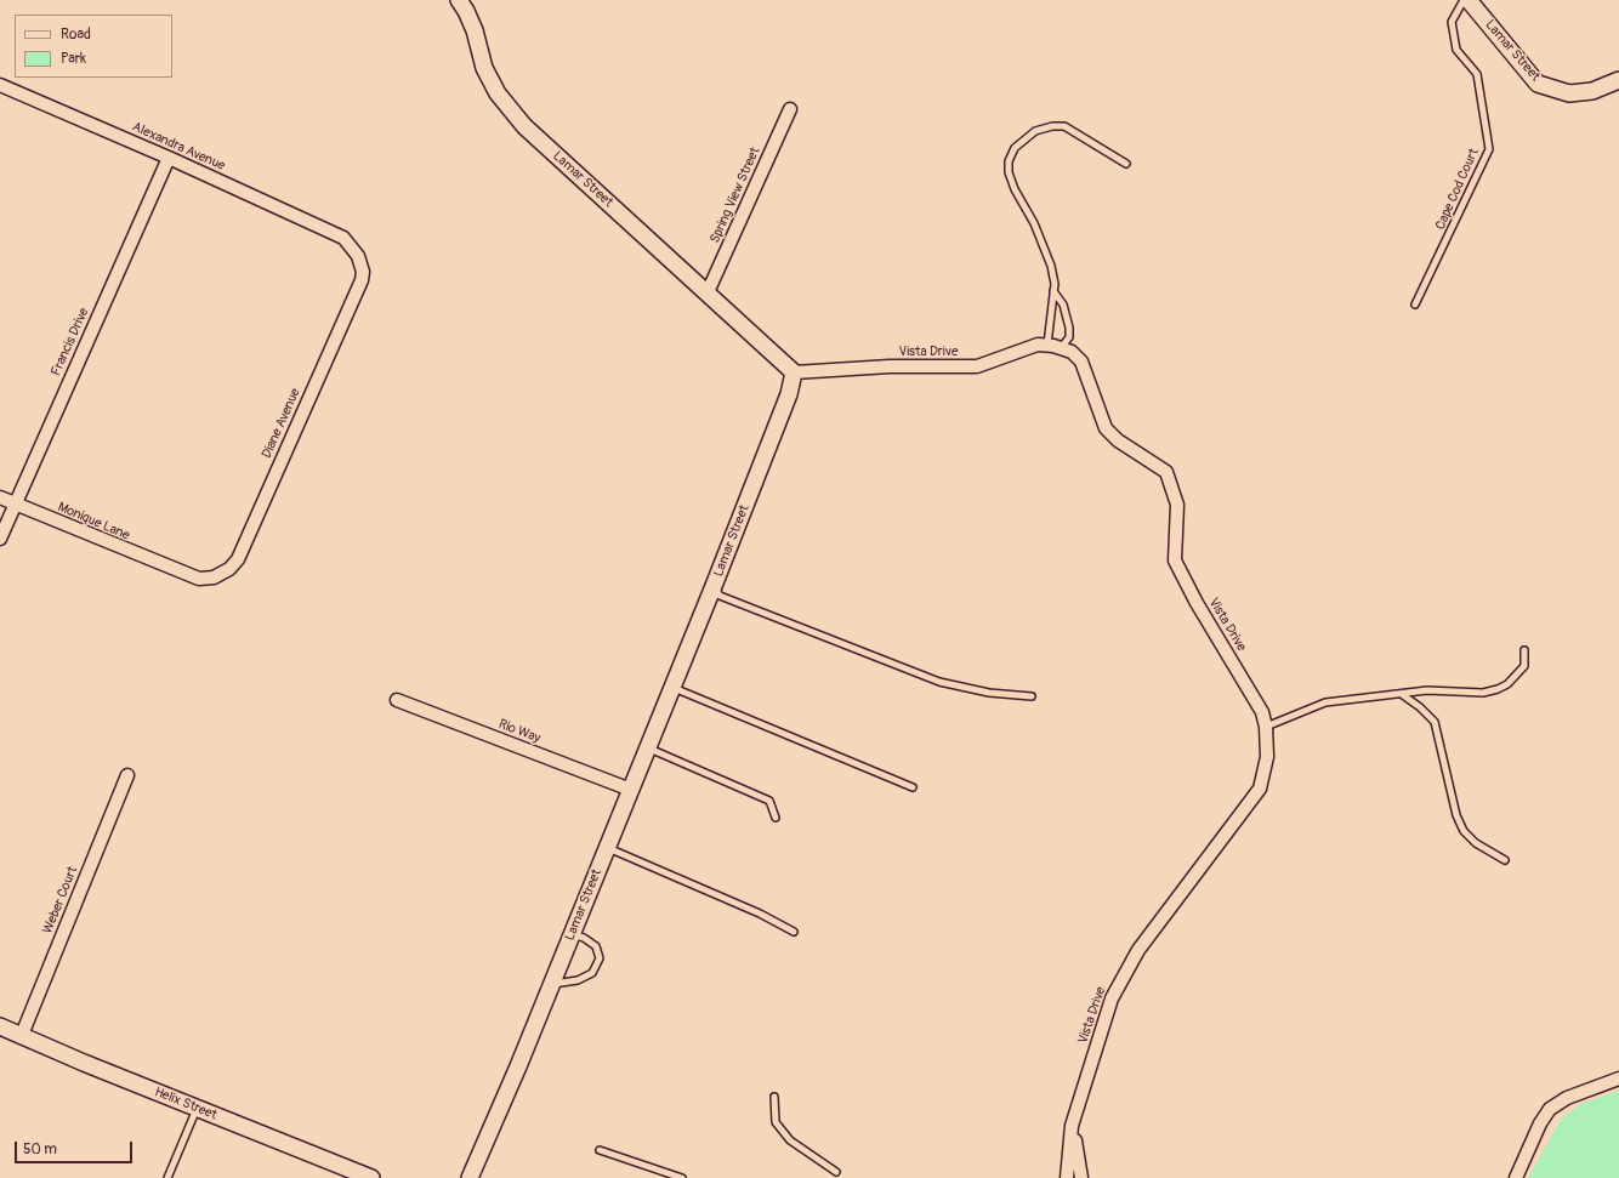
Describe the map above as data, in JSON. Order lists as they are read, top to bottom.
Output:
{
  "streets": {
    "street": [
      "Lamar Street",
      "Alexandra Avenue",
      "Spring View Street",
      "Francis Drive",
      "Vista Drive",
      "Diane Avenue",
      "Monique Lane",
      "Rio Way",
      "Weber Court",
      "Helix Street"
    ],
    "lane": ["Cape Cod Court"]
  },
  "crossings": [
    ["Lamar Street", "Spring View Street"],
    ["Lamar Street", "Vista Drive"],
    ["Lamar Street", "Rio Way"],
    ["Alexandra Avenue", "Francis Drive"],
    ["Alexandra Avenue", "Diane Avenue"],
    ["Francis Drive", "Monique Lane"],
    ["Diane Avenue", "Monique Lane"],
    ["Weber Court", "Helix Street"]
  ],
  "legend": ["Road", "Park"],
  "scale_bar": "50 m"
}
